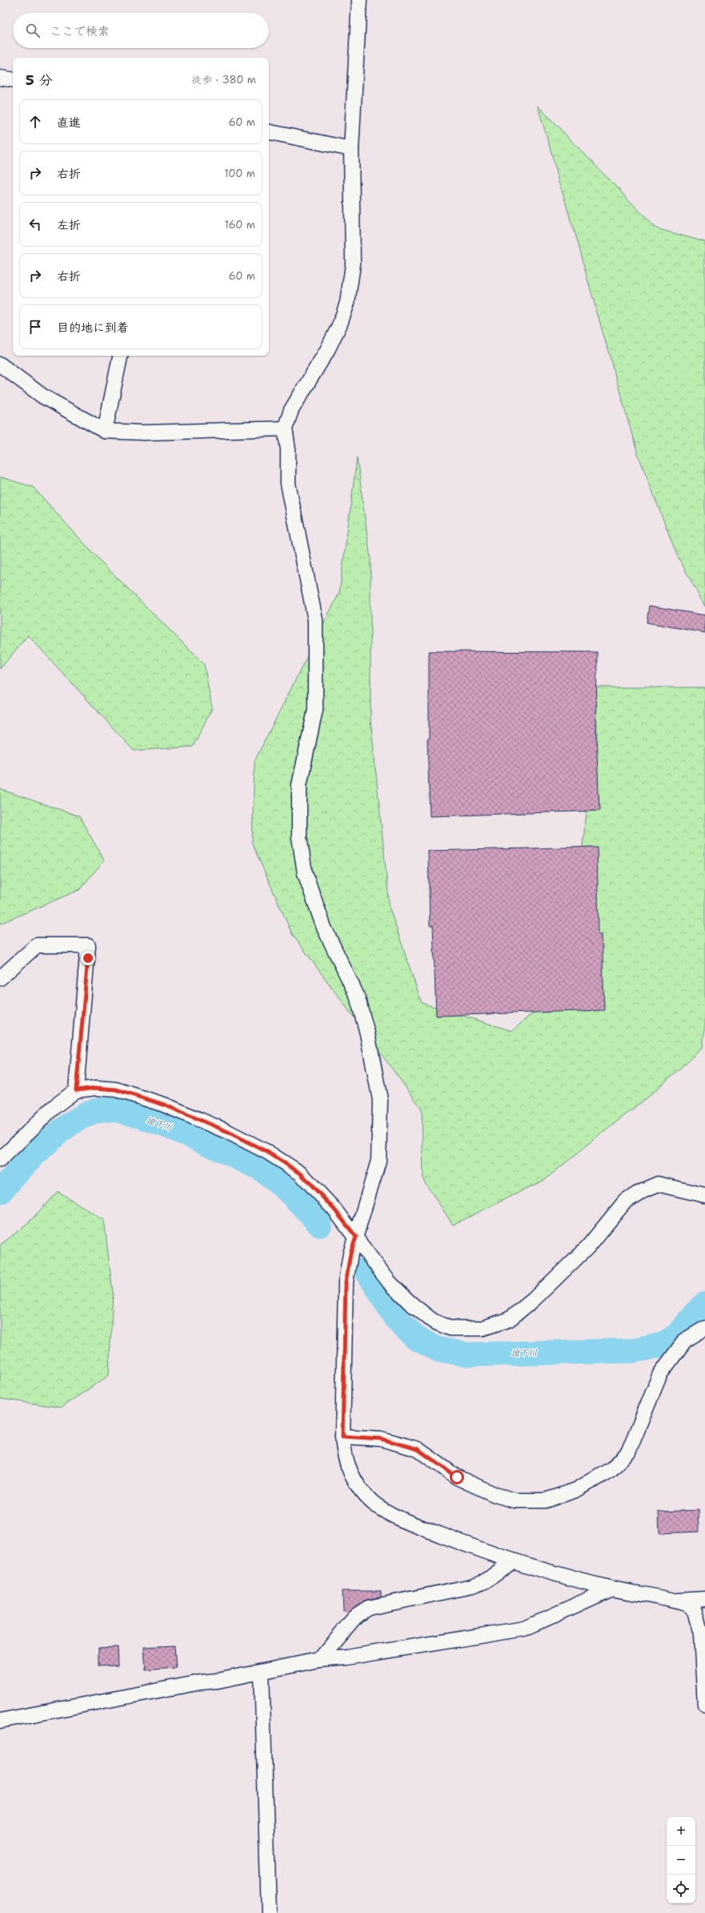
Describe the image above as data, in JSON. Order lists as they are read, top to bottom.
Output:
{
  "water": ["迫下川"],
  "page": {
    "search": "ここで検索",
    "heading": ["5 分", "徒歩 · 380 m"],
    "list": [
      ["直進", "60 m"],
      ["右折", "100 m"],
      ["左折", "160 m"],
      ["右折", "60 m"],
      "目的地に到着"
    ],
    "map_buttons": ["+", "−"]
  }
}
